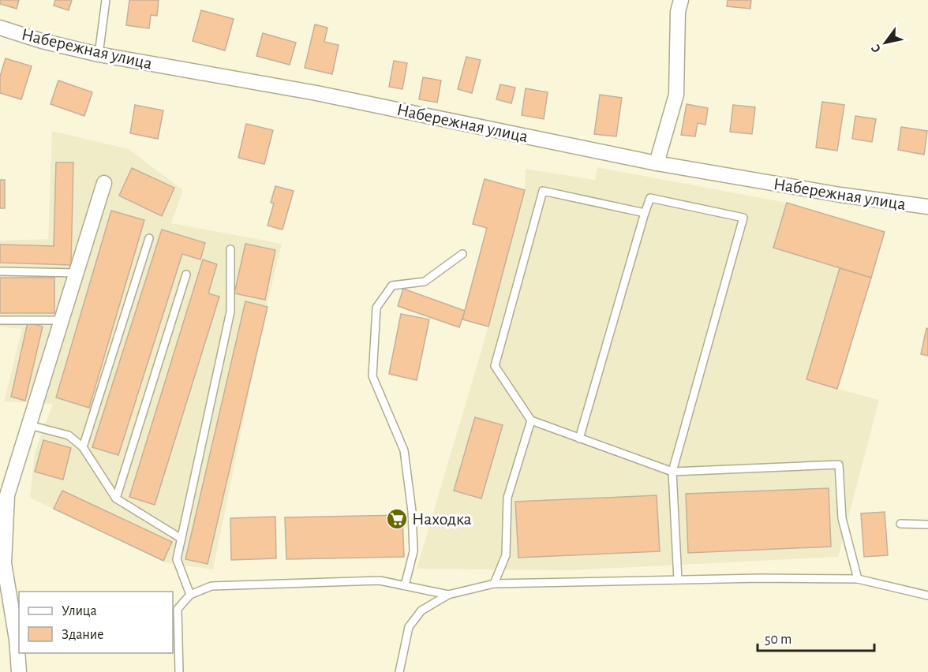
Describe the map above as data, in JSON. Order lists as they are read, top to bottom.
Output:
{
  "streets": {
    "street": ["Набережная улица"]
  },
  "places": {
    "supermarket": ["Находка"]
  },
  "legend": ["Улица", "Здание"],
  "scale_bar": "50 m",
  "north": "bottom left"
}
